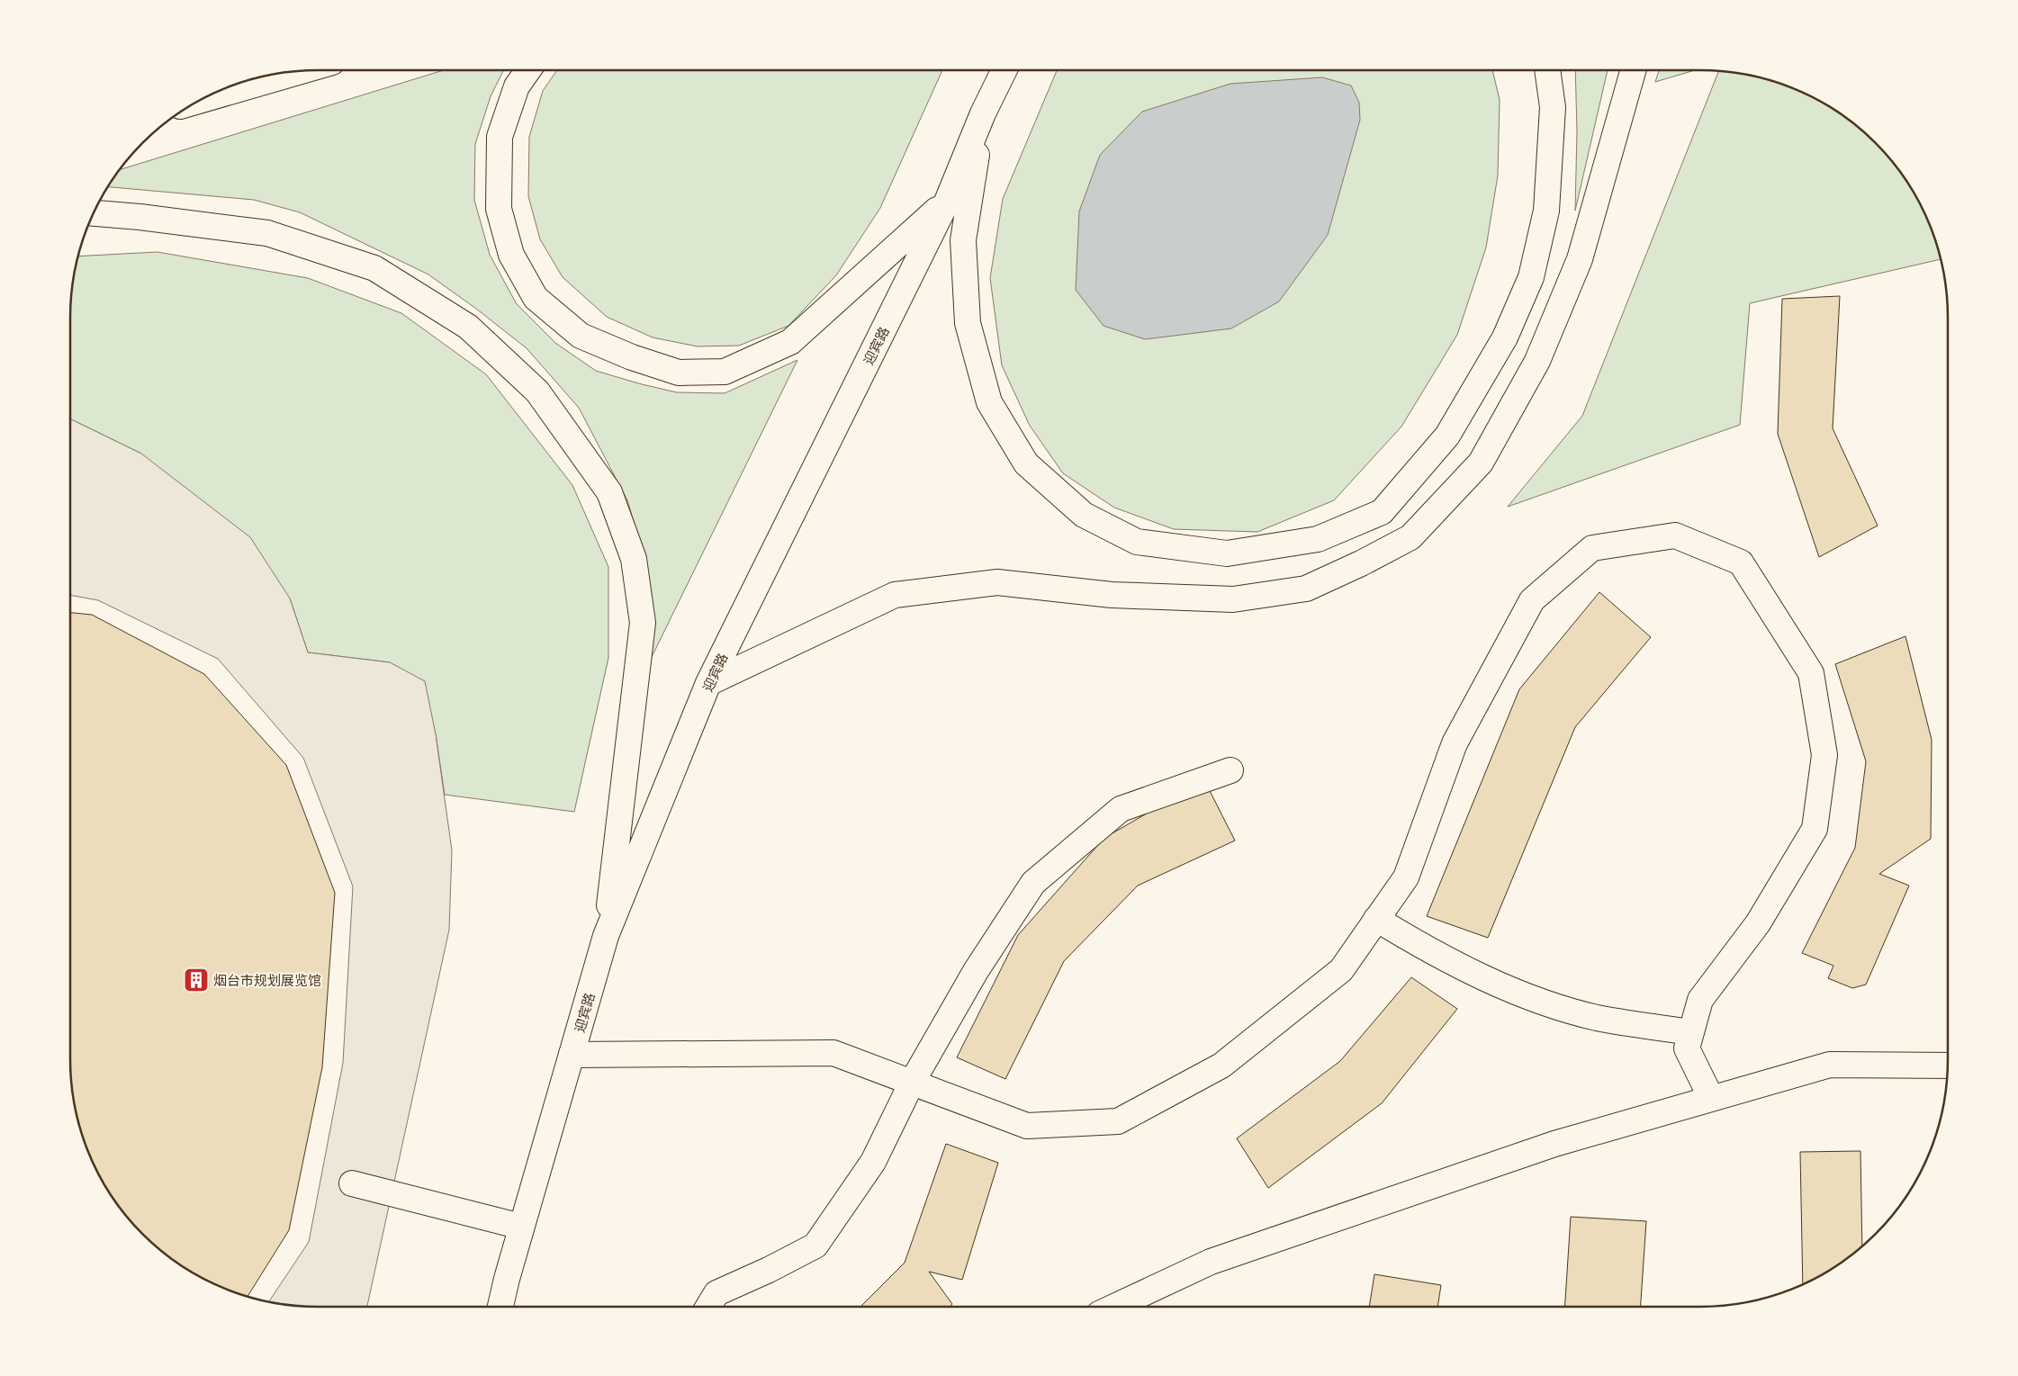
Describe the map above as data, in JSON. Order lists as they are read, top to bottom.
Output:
{
  "streets": {
    "main road": ["迎宾路"]
  },
  "places": {
    "building": ["烟台市规划展览馆"]
  }
}
